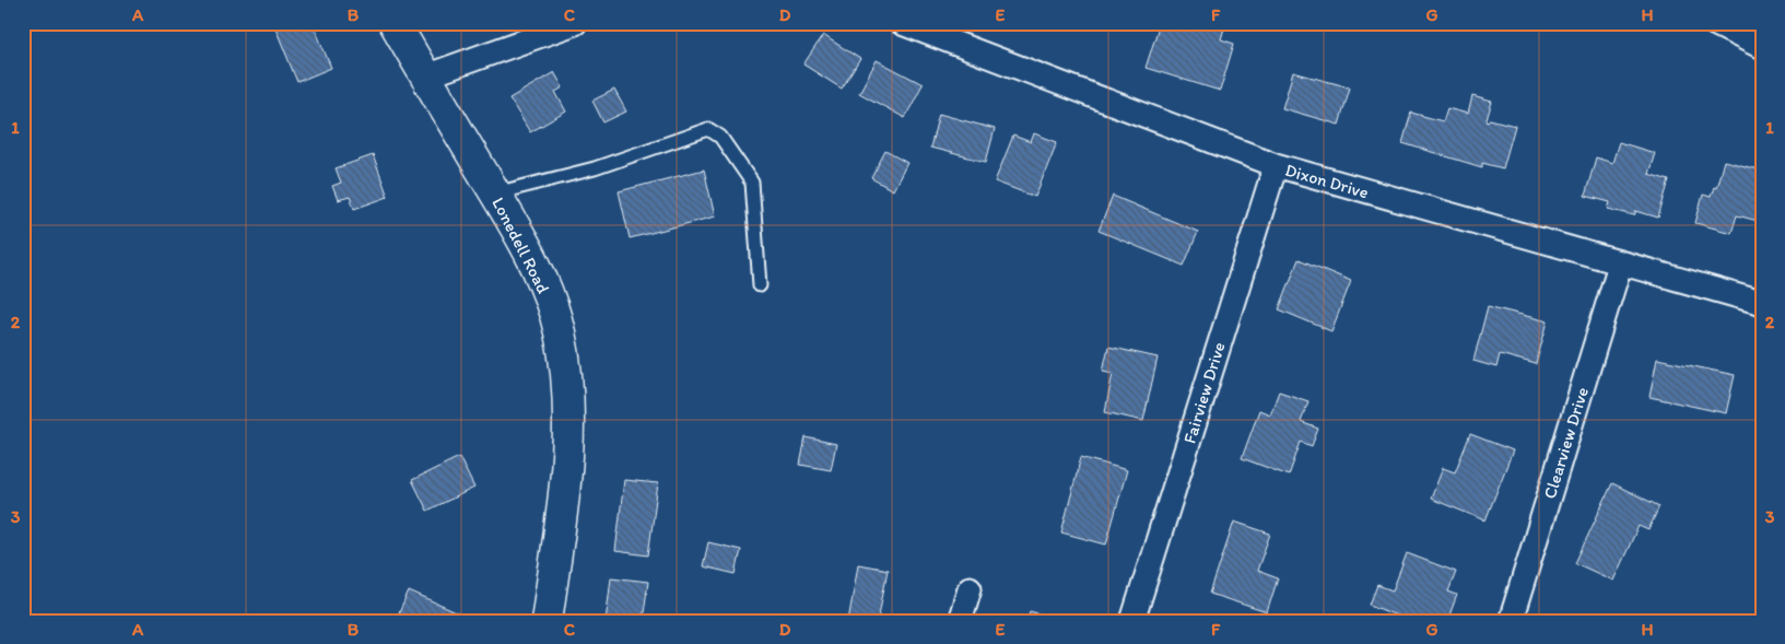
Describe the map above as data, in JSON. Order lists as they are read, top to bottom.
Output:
{
  "streets": {
    "street": [
      "Dixon Drive",
      "Lonedell Road",
      "Fairview Drive",
      "Clearview Drive"
    ]
  },
  "crossings": [
    ["Dixon Drive", "Fairview Drive"],
    ["Dixon Drive", "Clearview Drive"]
  ],
  "grid": {
    "columns": [
      "A",
      "B",
      "C",
      "D",
      "E",
      "F",
      "G",
      "H"
    ],
    "rows": ["1", "2", "3"]
  }
}
